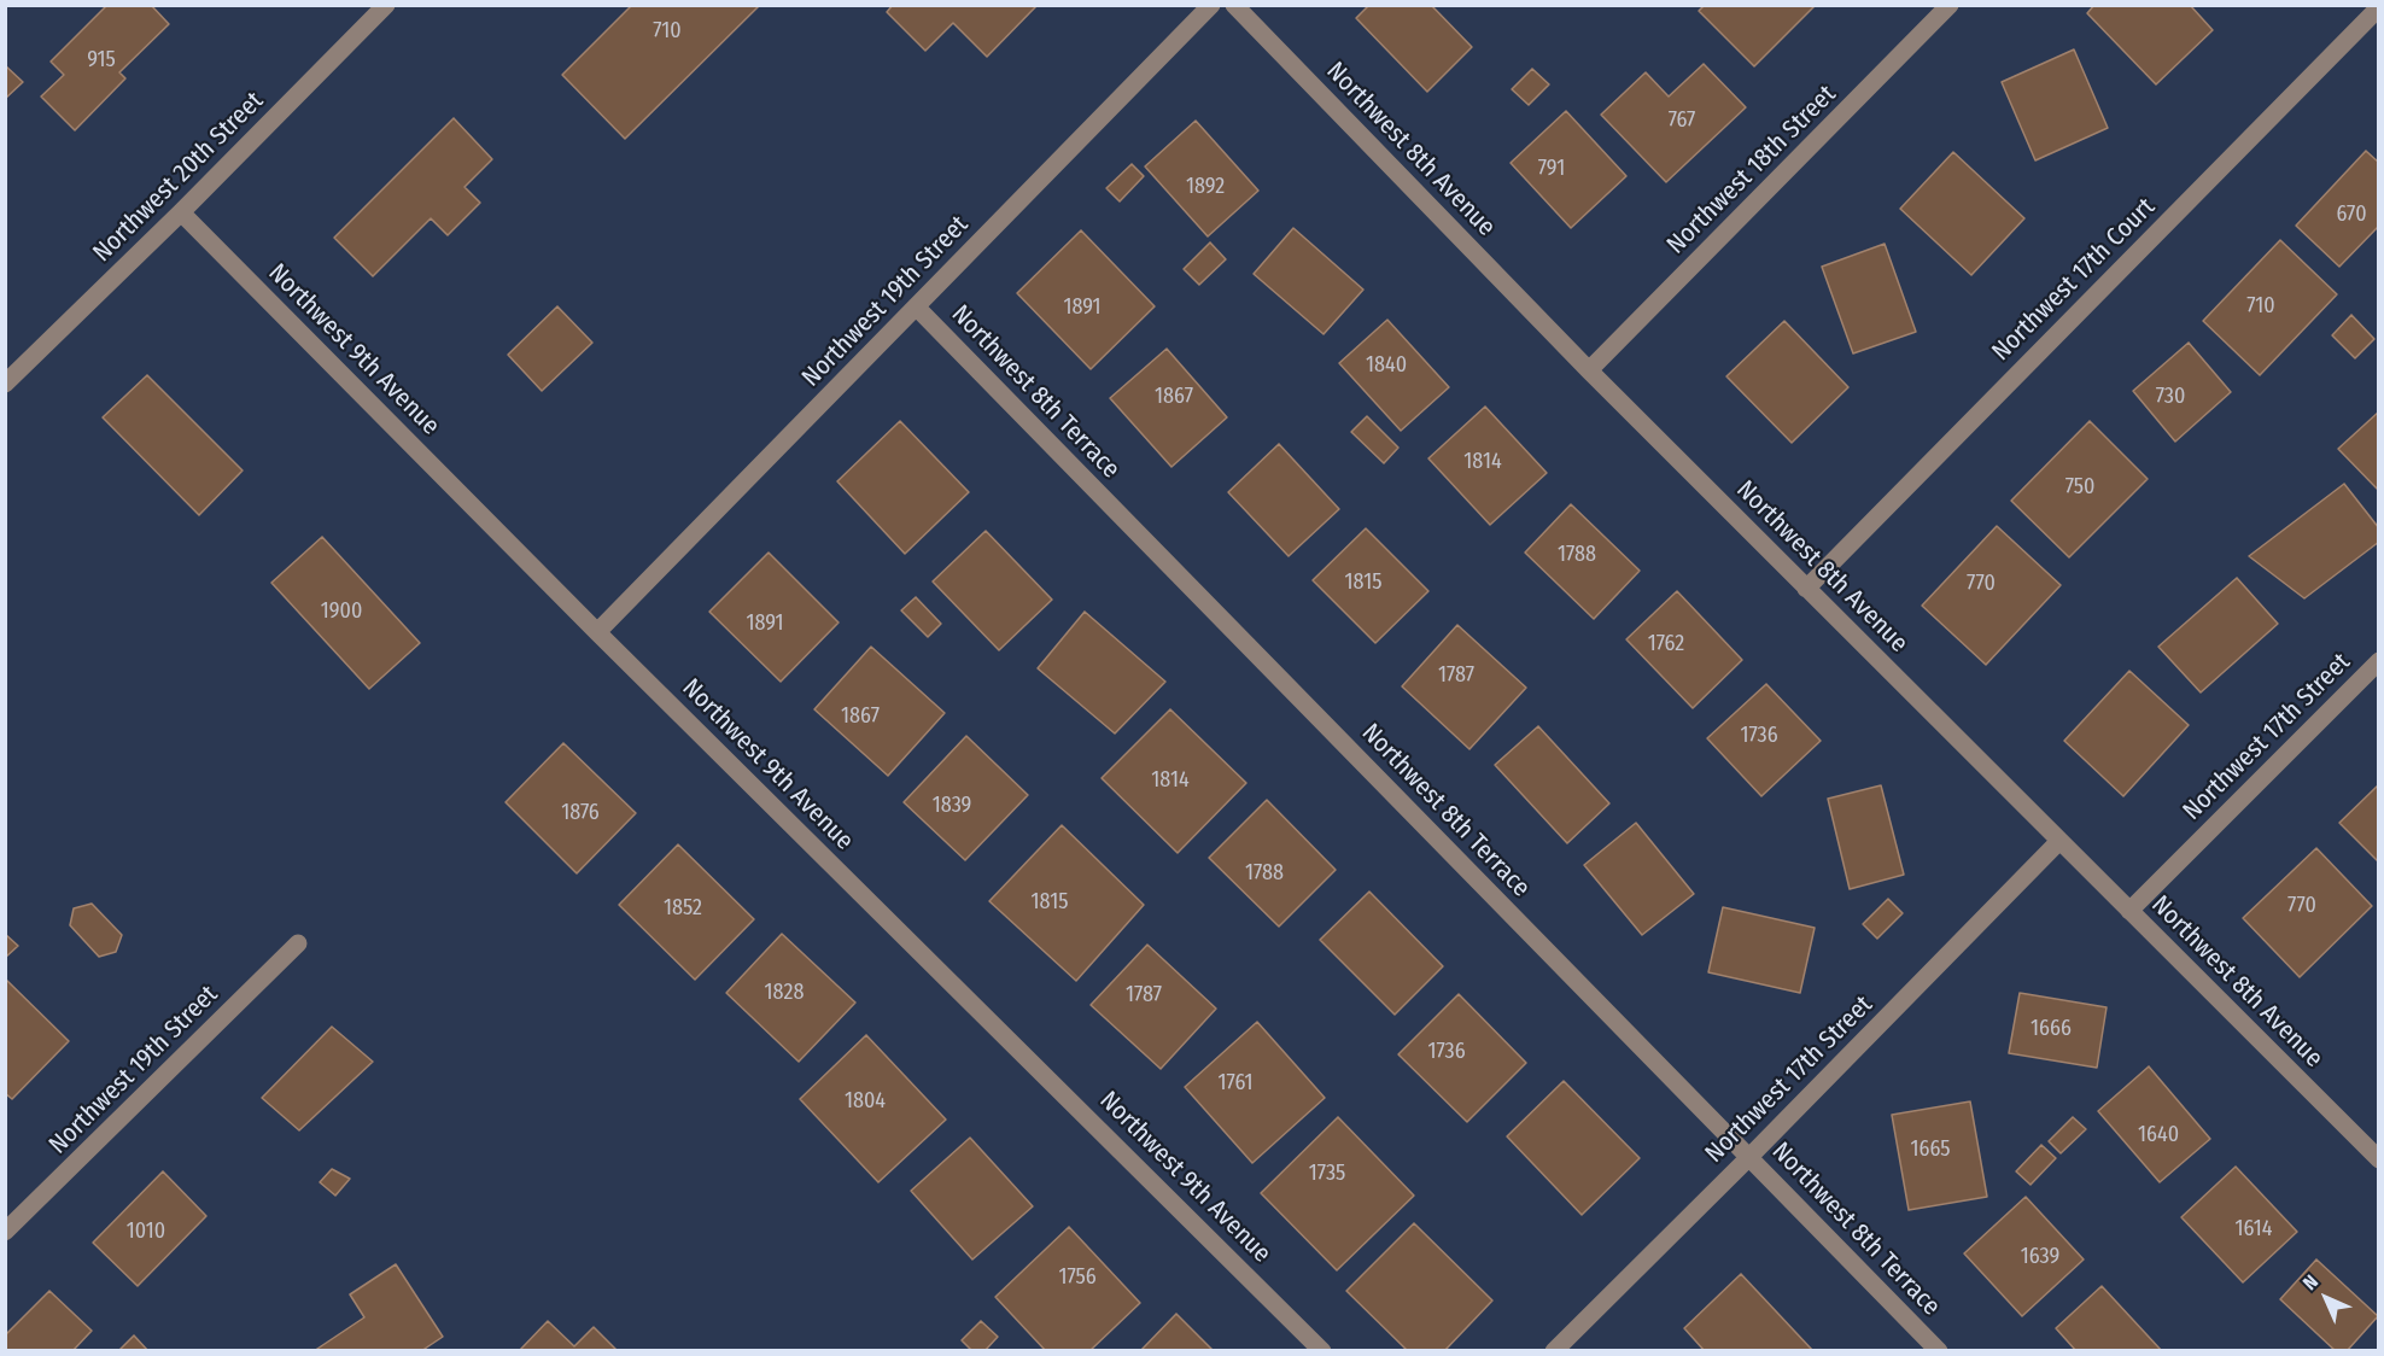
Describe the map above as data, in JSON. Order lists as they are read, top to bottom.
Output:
{
  "streets": {
    "street": [
      "Northwest 8th Avenue",
      "Northwest 18th Street",
      "Northwest 20th Street",
      "Northwest 17th Court",
      "Northwest 19th Street",
      "Northwest 9th Avenue",
      "Northwest 8th Terrace",
      "Northwest 17th Street"
    ]
  },
  "crossings": [
    ["Northwest 8th Avenue", "Northwest 18th Street"],
    ["Northwest 8th Avenue", "Northwest 17th Court"],
    ["Northwest 8th Avenue", "Northwest 17th Street"],
    ["Northwest 20th Street", "Northwest 9th Avenue"],
    ["Northwest 19th Street", "Northwest 9th Avenue"],
    ["Northwest 19th Street", "Northwest 8th Terrace"],
    ["Northwest 8th Terrace", "Northwest 17th Street"]
  ],
  "house_numbers": [
    "710",
    "915",
    "767",
    "791",
    "1892",
    "670",
    "710",
    "1891",
    "1840",
    "1867",
    "730",
    "1814",
    "750",
    "1788",
    "1815",
    "770",
    "1900",
    "1891",
    "1762",
    "1787",
    "1867",
    "1736",
    "1814",
    "1839",
    "1876",
    "1788",
    "1815",
    "770",
    "1852",
    "1828",
    "1787",
    "1666",
    "1736",
    "1761",
    "1804",
    "1640",
    "1665",
    "1735",
    "1614",
    "1010",
    "1639",
    "1756"
  ],
  "north": "top left"
}
